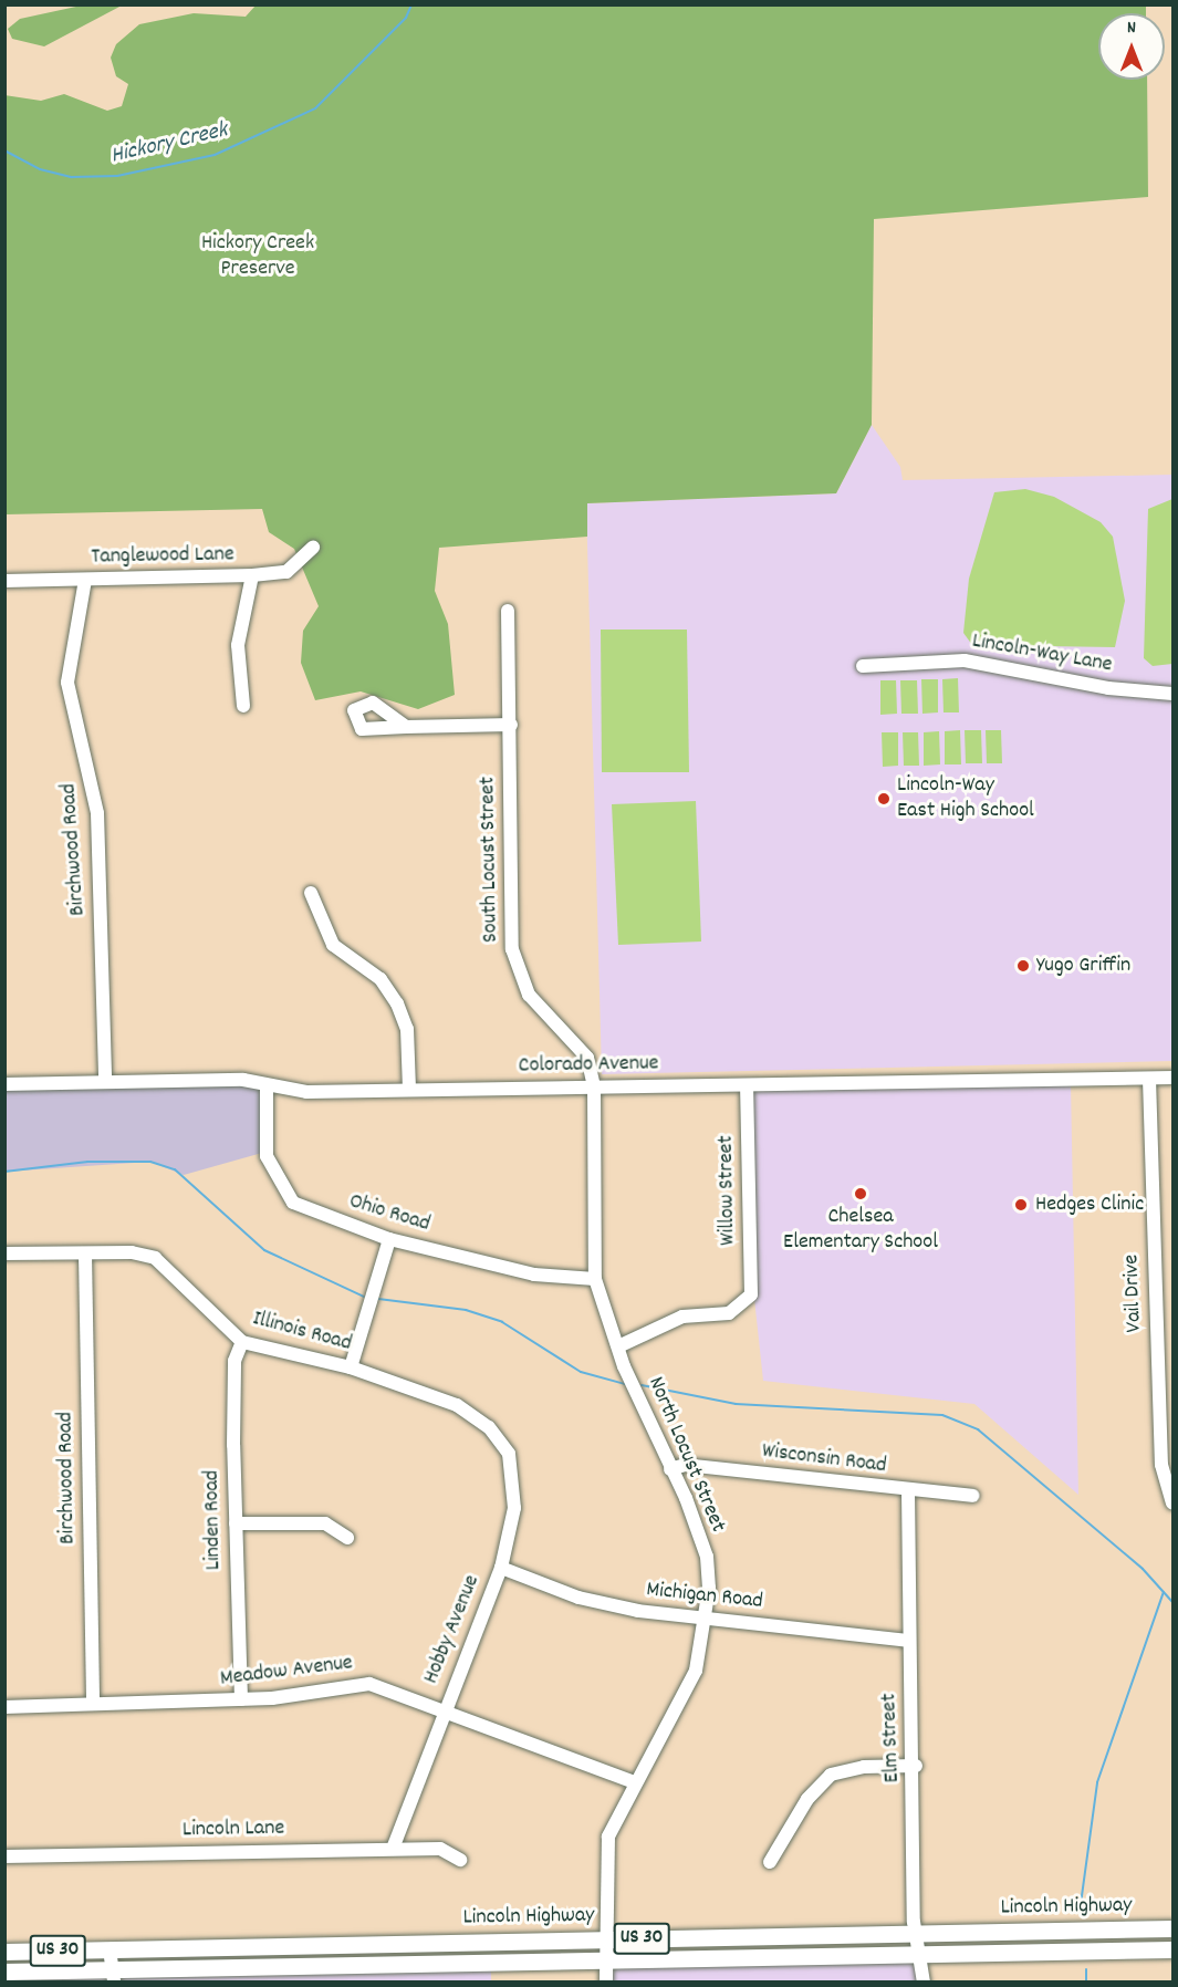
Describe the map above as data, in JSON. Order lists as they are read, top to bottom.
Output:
{
  "streets": {
    "main road": ["Lincoln Highway", "US 30"],
    "street": [
      "Tanglewood Lane",
      "Lincoln-Way Lane",
      "Birchwood Road",
      "South Locust Street",
      "Colorado Avenue",
      "Willow Street",
      "Ohio Road",
      "Vail Drive",
      "Illinois Road",
      "North Locust Street",
      "Wisconsin Road",
      "Linden Road",
      "Michigan Road",
      "Hobby Avenue",
      "Meadow Avenue",
      "Elm Street",
      "Lincoln Lane"
    ]
  },
  "crossings": [
    ["Tanglewood Lane", "Birchwood Road"],
    ["Birchwood Road", "Colorado Avenue"],
    ["Birchwood Road", "Illinois Road"],
    ["Birchwood Road", "Meadow Avenue"],
    ["South Locust Street", "Colorado Avenue"],
    ["South Locust Street", "North Locust Street"],
    ["Colorado Avenue", "Willow Street"],
    ["Colorado Avenue", "Ohio Road"],
    ["Colorado Avenue", "Vail Drive"],
    ["Colorado Avenue", "North Locust Street"],
    ["Willow Street", "North Locust Street"],
    ["Ohio Road", "North Locust Street"],
    ["Illinois Road", "Linden Road"],
    ["Illinois Road", "Hobby Avenue"],
    ["North Locust Street", "Wisconsin Road"],
    ["North Locust Street", "Michigan Road"],
    ["North Locust Street", "Meadow Avenue"],
    ["North Locust Street", "Lincoln Highway"],
    ["Wisconsin Road", "Elm Street"],
    ["Linden Road", "Meadow Avenue"],
    ["Michigan Road", "Hobby Avenue"],
    ["Michigan Road", "Elm Street"],
    ["Hobby Avenue", "Meadow Avenue"],
    ["Hobby Avenue", "Lincoln Lane"],
    ["Elm Street", "Lincoln Highway"]
  ],
  "water": ["Hickory Creek"],
  "parks": ["Hickory Creek Preserve"],
  "places": [
    "Lincoln-Way East High School",
    "Yugo Griffin",
    "Chelsea Elementary School",
    "Hedges Clinic"
  ],
  "north": "top"
}
